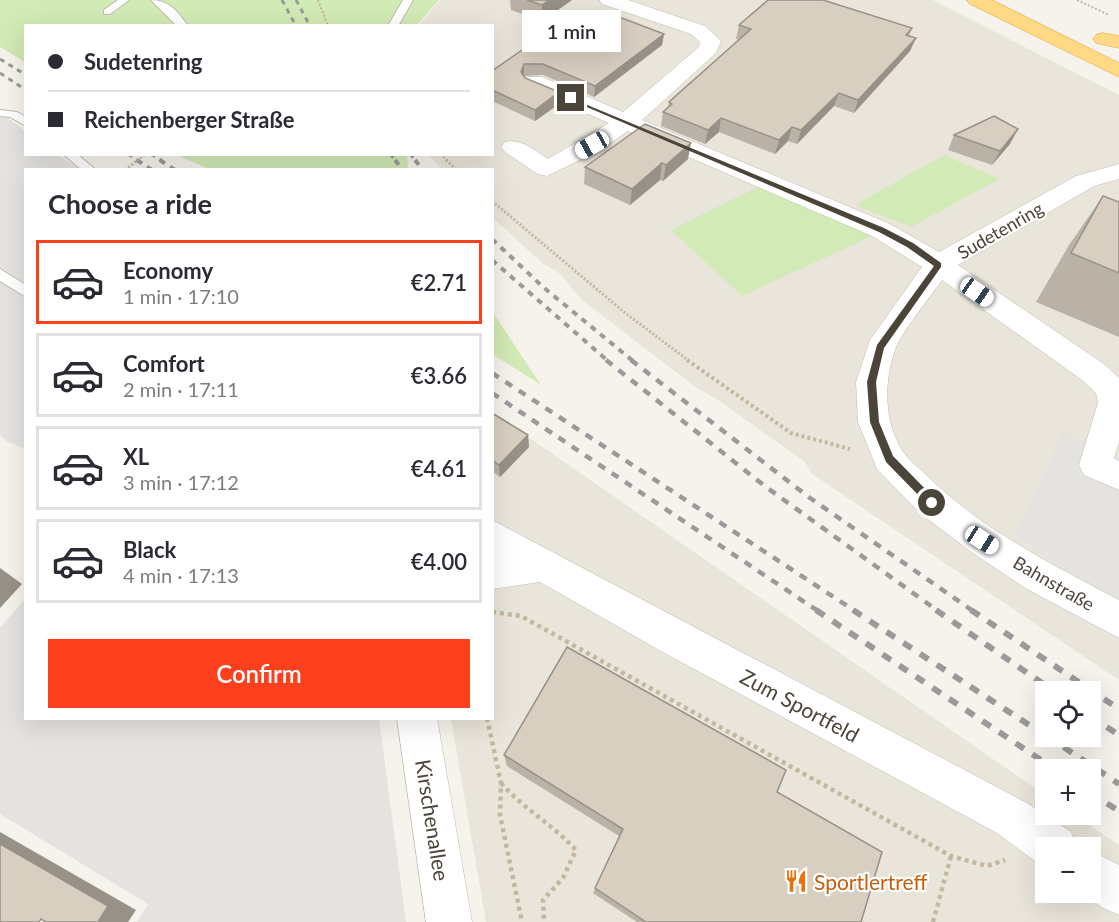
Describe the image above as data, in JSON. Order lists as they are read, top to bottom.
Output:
{
  "streets": {
    "street": [
      "Sudetenring",
      "Bahnstraße",
      "Zum Sportfeld",
      "Kirschenallee"
    ]
  },
  "crossings": [
    ["Sudetenring", "Bahnstraße"]
  ],
  "places": {
    "restaurant": ["Sportlertreff"]
  },
  "page": {
    "bubble": "1 min",
    "banner": ["Sudetenring", "Reichenberger Straße"],
    "heading": "Choose a ride",
    "list": [
      {
        "name": "Economy",
        "note": "1 min · 17:10",
        "value": "€2.71"
      },
      {
        "name": "Comfort",
        "note": "2 min · 17:11",
        "value": "€3.66"
      },
      {
        "name": "XL",
        "note": "3 min · 17:12",
        "value": "€4.61"
      },
      {
        "name": "Black",
        "note": "4 min · 17:13",
        "value": "€4.00"
      }
    ],
    "buttons": "Confirm",
    "map_buttons": ["+", "−"]
  }
}
